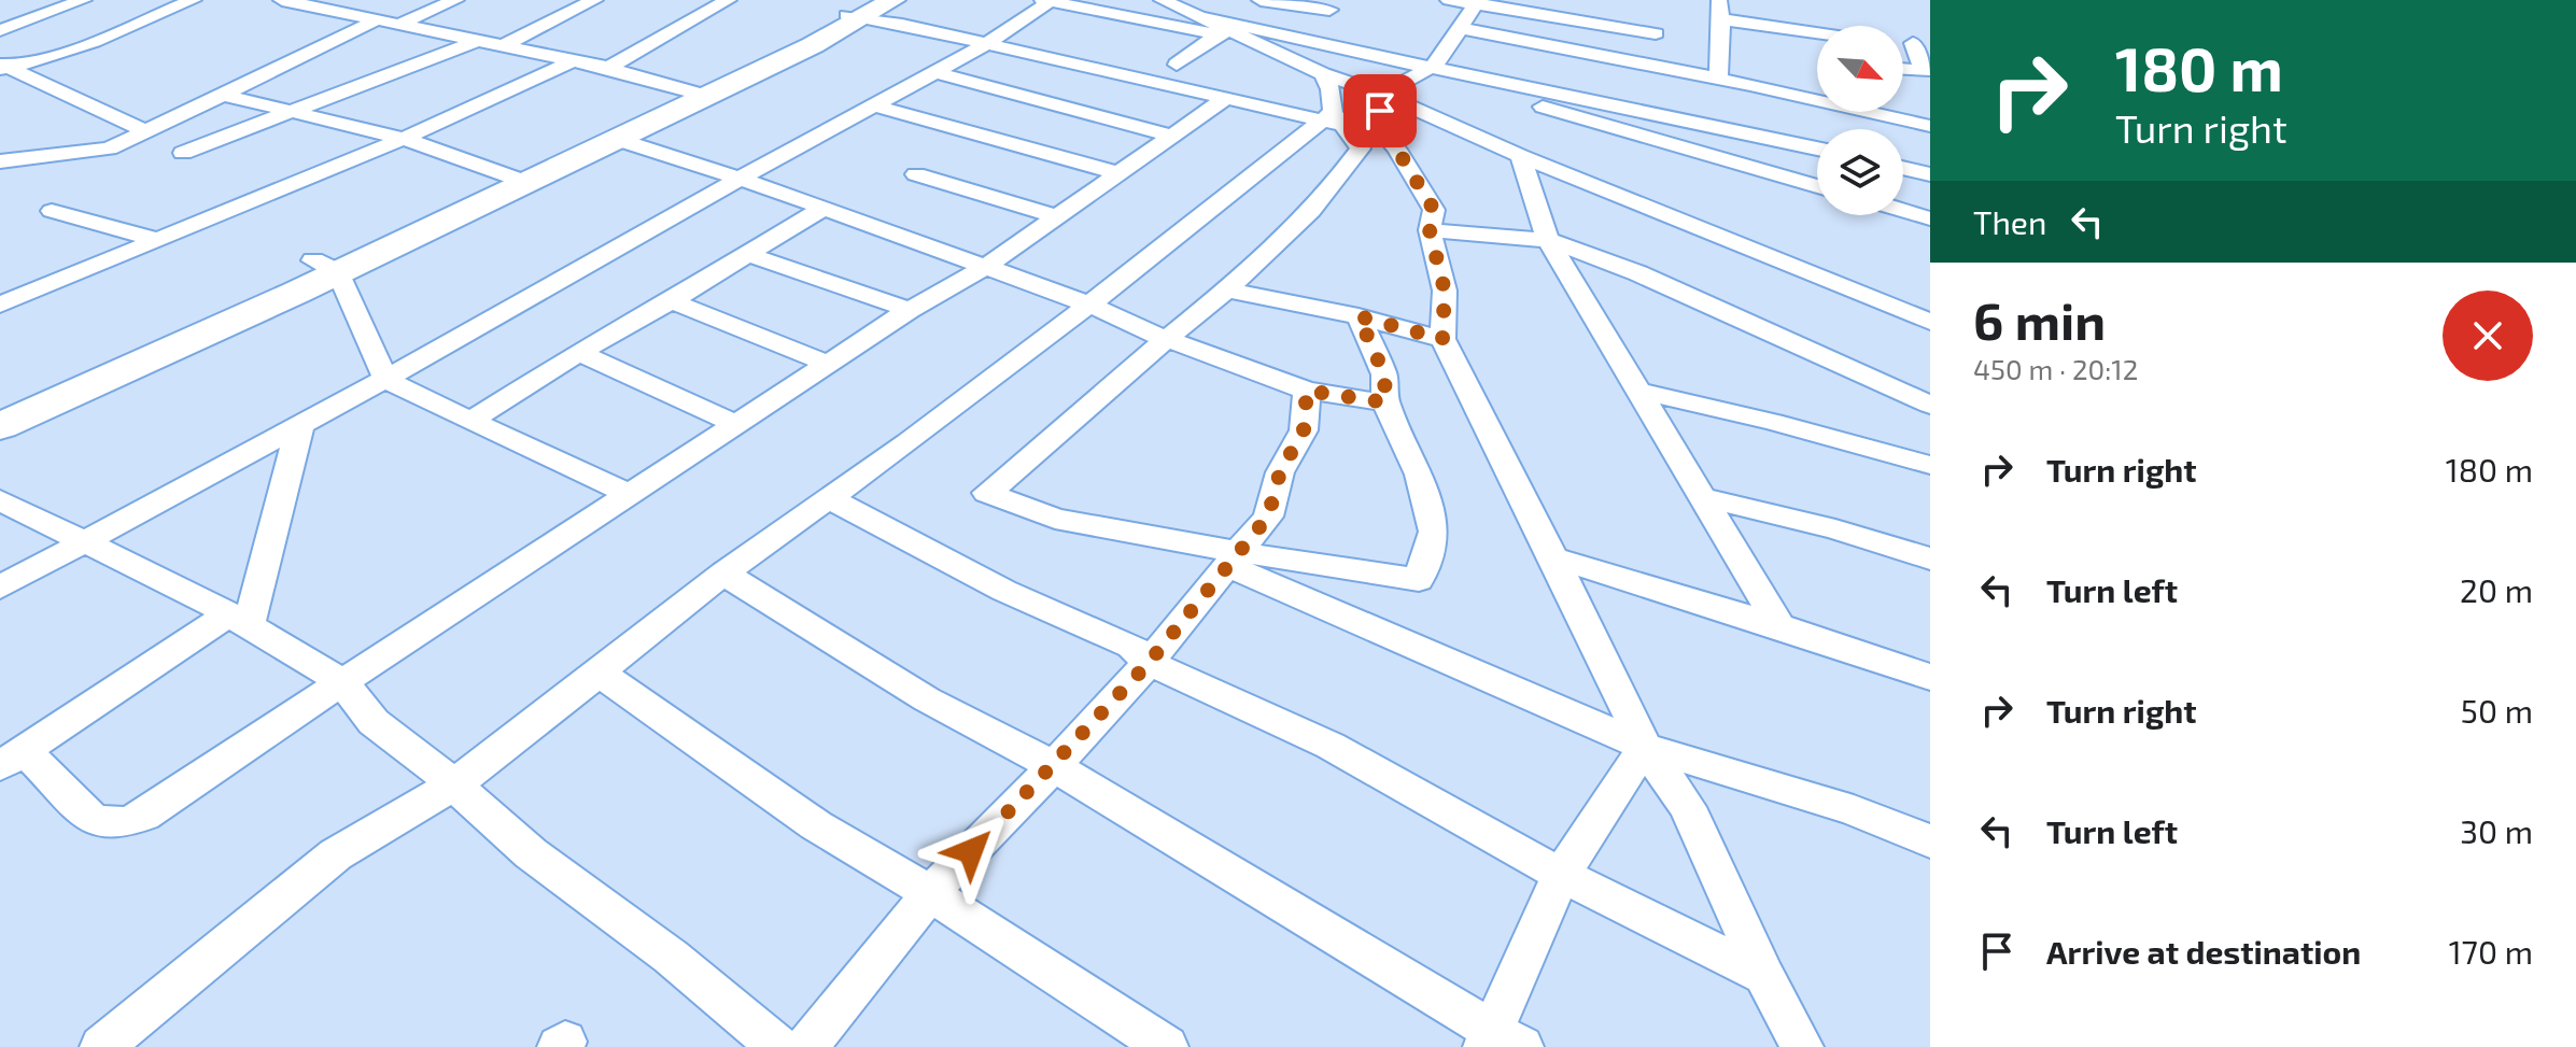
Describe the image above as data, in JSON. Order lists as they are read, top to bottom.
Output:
{
  "north": "bottom right",
  "page": {
    "turn": ["180 m", "Turn right"],
    "then": "Then",
    "heading": ["6 min", "450 m · 20:12"],
    "list": [
      {
        "name": "Turn right",
        "value": "180 m"
      },
      {
        "name": "Turn left",
        "value": "20 m"
      },
      {
        "name": "Turn right",
        "value": "50 m"
      },
      {
        "name": "Turn left",
        "value": "30 m"
      },
      {
        "name": "Arrive at destination",
        "value": "170 m"
      }
    ]
  }
}
